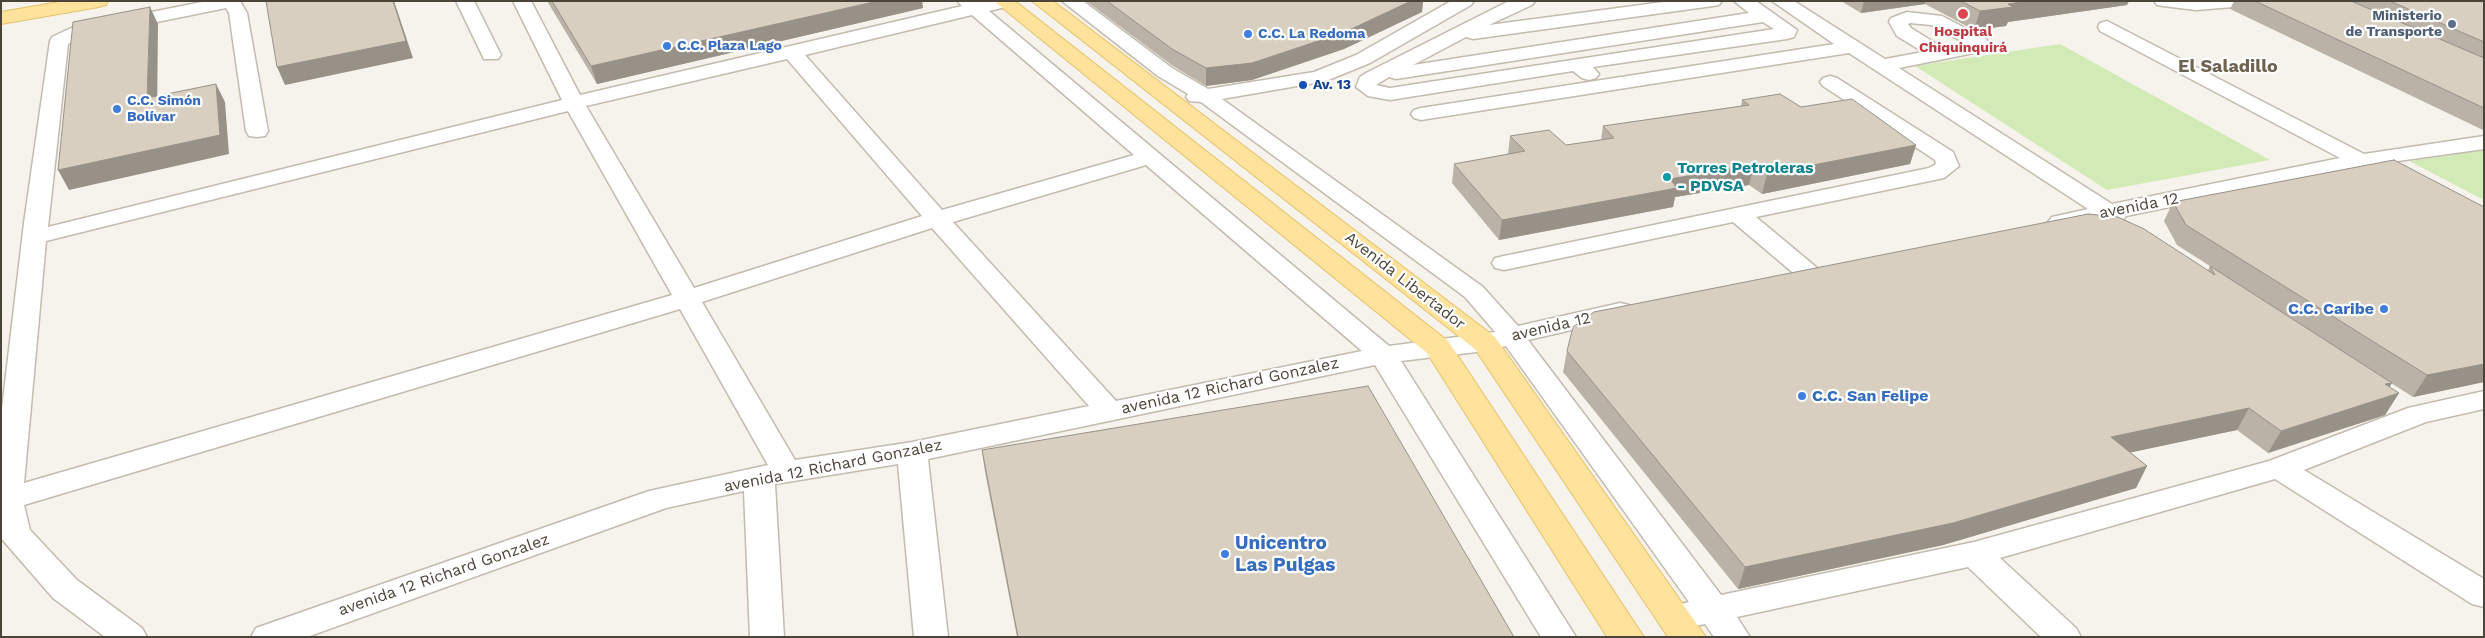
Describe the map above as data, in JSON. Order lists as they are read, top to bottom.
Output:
{
  "streets": {
    "main road": ["Avenida Libertador"],
    "street": ["avenida 12", "avenida 12 Richard Gonzalez"]
  },
  "crossings": [
    ["avenida 12", "Avenida Libertador"],
    ["avenida 12", "avenida 12 Richard Gonzalez"]
  ],
  "districts": ["El Saladillo"],
  "places": [
    "Hospital Chiquinquirá",
    "Ministerio de Transporte",
    "C.C. La Redoma",
    "C.C. Plaza Lago",
    "Av. 13",
    "C.C. Simón Bolívar",
    "Torres Petroleras - PDVSA",
    "C.C. Caribe",
    "C.C. San Felipe",
    "Unicentro Las Pulgas"
  ]
}
